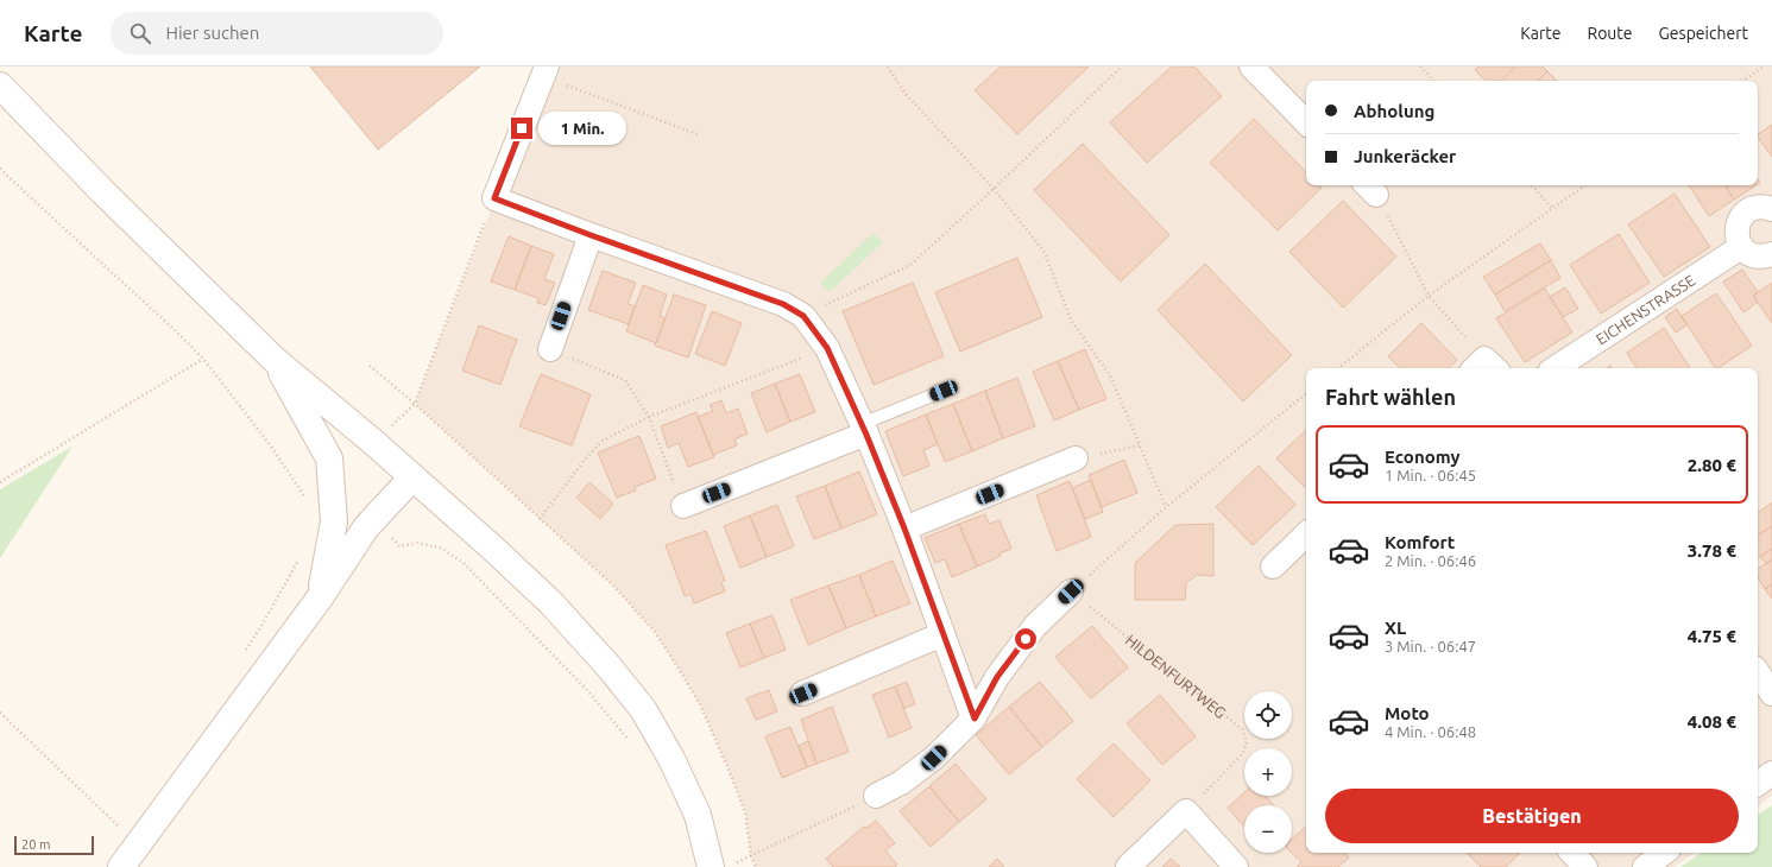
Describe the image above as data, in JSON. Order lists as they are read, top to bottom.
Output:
{
  "streets": {
    "street": ["EICHENSTRASSE"],
    "path": ["HILDENFURTWEG"]
  },
  "scale_bar": "20 m",
  "page": {
    "header": "Karte",
    "search": "Hier suchen",
    "nav": ["Karte", "Route", "Gespeichert"],
    "banner": ["Abholung", "Junkeräcker"],
    "bubble": "1 Min.",
    "heading": "Fahrt wählen",
    "list": [
      {
        "name": "Economy",
        "note": "1 Min. · 06:45",
        "value": "2.80 €"
      },
      {
        "name": "Komfort",
        "note": "2 Min. · 06:46",
        "value": "3.78 €"
      },
      {
        "name": "XL",
        "note": "3 Min. · 06:47",
        "value": "4.75 €"
      },
      {
        "name": "Moto",
        "note": "4 Min. · 06:48",
        "value": "4.08 €"
      }
    ],
    "map_buttons": ["+", "−"],
    "buttons": "Bestätigen",
    "scale": "20 m"
  }
}
